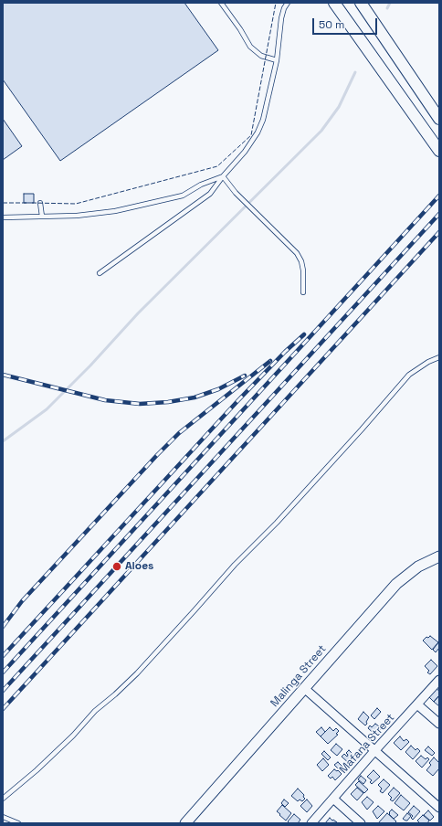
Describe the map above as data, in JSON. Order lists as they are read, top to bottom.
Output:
{
  "streets": {
    "street": ["Malinga Street", "Mafana Street"]
  },
  "places": ["Aloes"],
  "scale_bar": "50 m"
}
